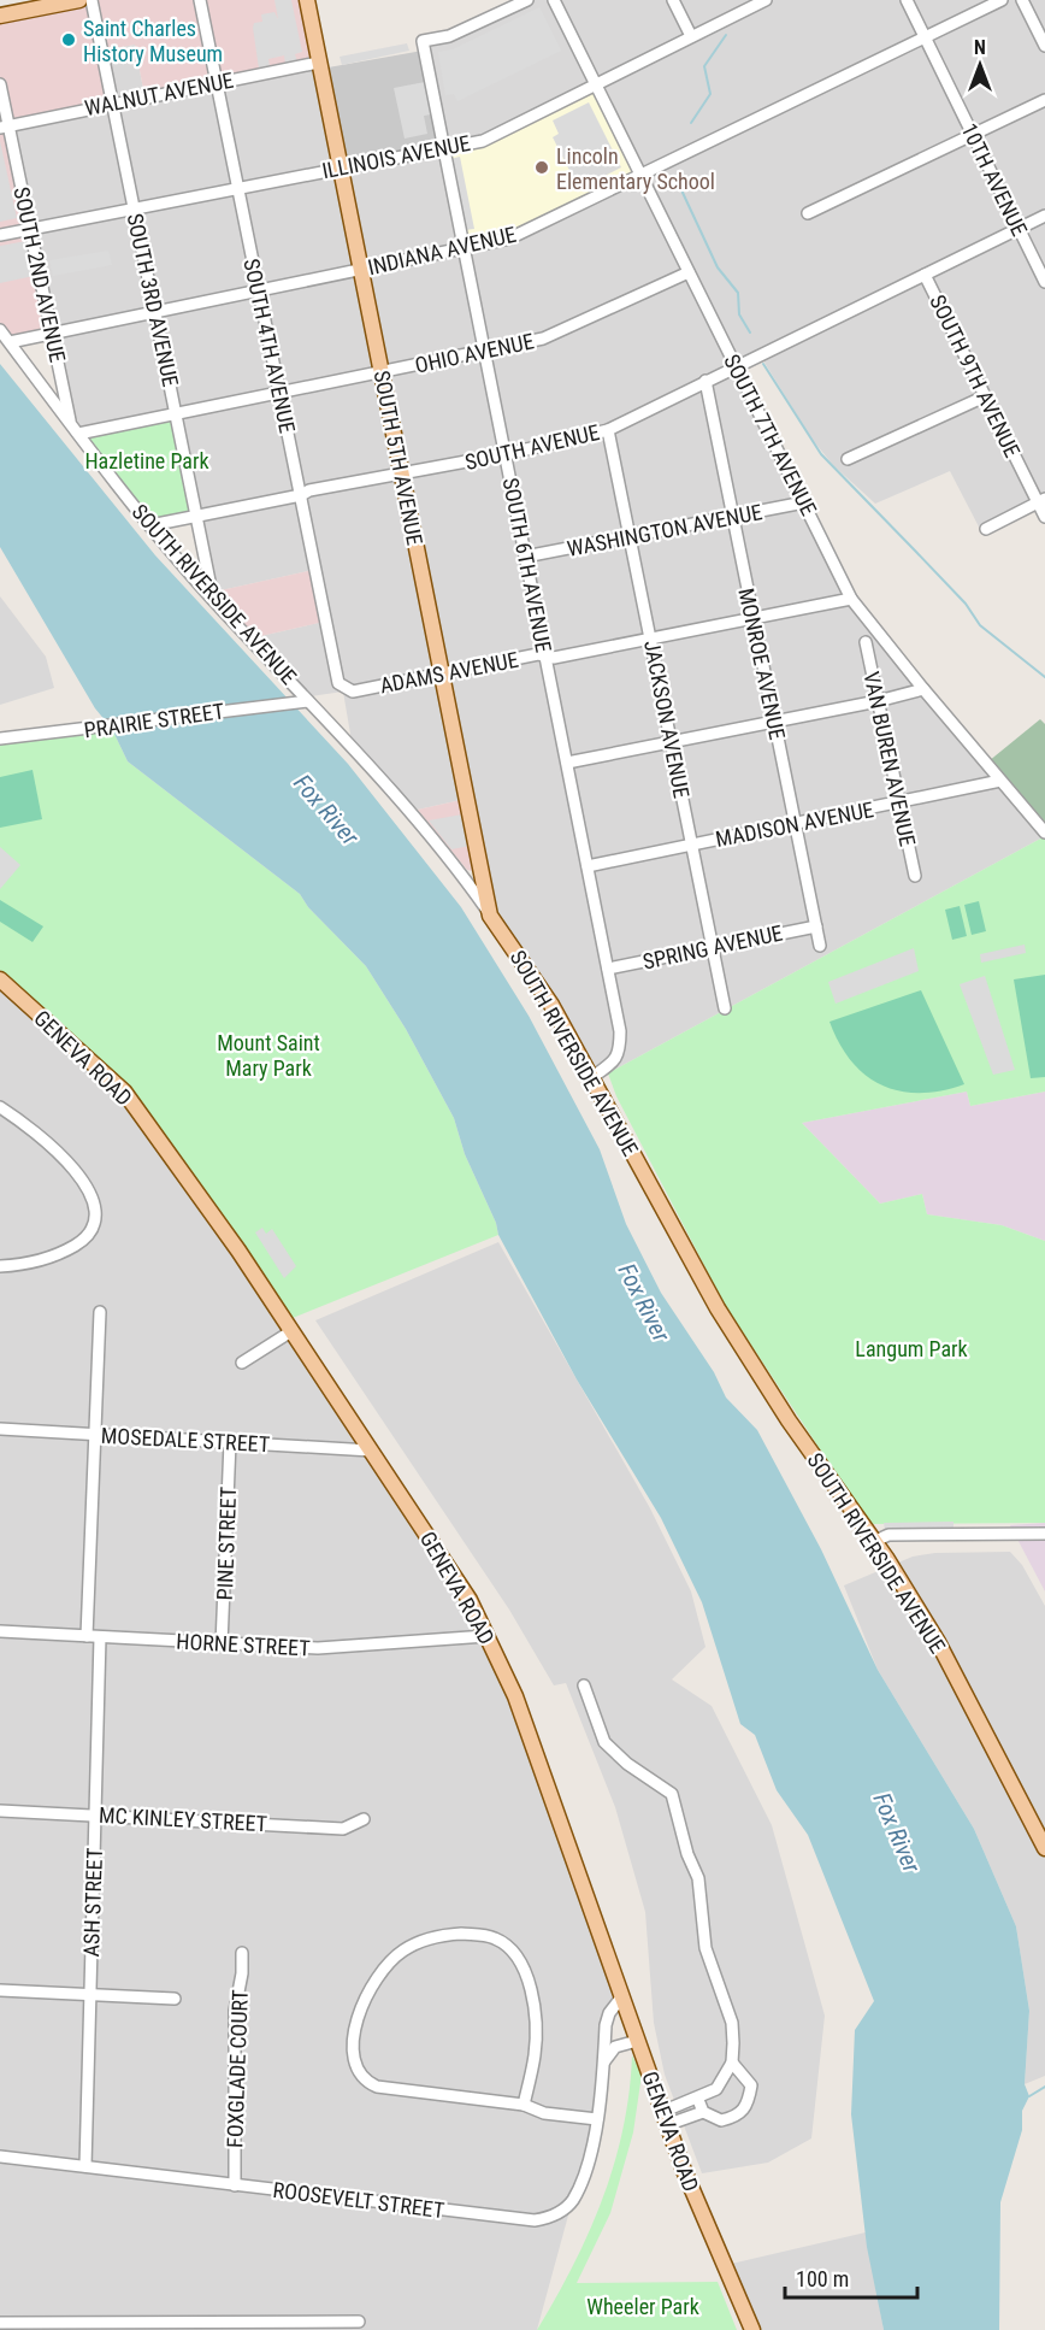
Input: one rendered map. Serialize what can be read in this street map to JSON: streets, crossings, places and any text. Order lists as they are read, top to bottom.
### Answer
{
  "streets": {
    "main road": ["SOUTH 5TH AVENUE", "SOUTH RIVERSIDE AVENUE", "GENEVA ROAD"],
    "street": [
      "WALNUT AVENUE",
      "ILLINOIS AVENUE",
      "10TH AVENUE",
      "INDIANA AVENUE",
      "SOUTH 2ND AVENUE",
      "SOUTH 3RD AVENUE",
      "SOUTH 4TH AVENUE",
      "OHIO AVENUE",
      "SOUTH 9TH AVENUE",
      "SOUTH 7TH AVENUE",
      "SOUTH AVENUE",
      "WASHINGTON AVENUE",
      "SOUTH 6TH AVENUE",
      "MONROE AVENUE",
      "ADAMS AVENUE",
      "JACKSON AVENUE",
      "PRAIRIE STREET",
      "VAN BUREN AVENUE",
      "MADISON AVENUE",
      "SPRING AVENUE",
      "MOSEDALE STREET",
      "PINE STREET",
      "HORNE STREET",
      "MC KINLEY STREET",
      "ASH STREET",
      "FOXGLADE COURT",
      "ROOSEVELT STREET"
    ]
  },
  "crossings": [
    ["WALNUT AVENUE", "SOUTH 2ND AVENUE"],
    ["WALNUT AVENUE", "SOUTH 3RD AVENUE"],
    ["WALNUT AVENUE", "SOUTH 4TH AVENUE"],
    ["WALNUT AVENUE", "SOUTH 5TH AVENUE"],
    ["ILLINOIS AVENUE", "SOUTH 2ND AVENUE"],
    ["ILLINOIS AVENUE", "SOUTH 3RD AVENUE"],
    ["ILLINOIS AVENUE", "SOUTH 4TH AVENUE"],
    ["ILLINOIS AVENUE", "SOUTH 7TH AVENUE"],
    ["ILLINOIS AVENUE", "SOUTH 5TH AVENUE"],
    ["ILLINOIS AVENUE", "SOUTH 6TH AVENUE"],
    ["10TH AVENUE", "INDIANA AVENUE"],
    ["10TH AVENUE", "SOUTH AVENUE"],
    ["INDIANA AVENUE", "SOUTH 2ND AVENUE"],
    ["INDIANA AVENUE", "SOUTH 3RD AVENUE"],
    ["INDIANA AVENUE", "SOUTH 4TH AVENUE"],
    ["INDIANA AVENUE", "SOUTH 7TH AVENUE"],
    ["INDIANA AVENUE", "SOUTH 5TH AVENUE"],
    ["INDIANA AVENUE", "SOUTH 6TH AVENUE"],
    ["INDIANA AVENUE", "SOUTH RIVERSIDE AVENUE"],
    ["SOUTH 2ND AVENUE", "SOUTH RIVERSIDE AVENUE"],
    ["SOUTH 3RD AVENUE", "OHIO AVENUE"],
    ["SOUTH 3RD AVENUE", "SOUTH AVENUE"],
    ["SOUTH 3RD AVENUE", "SOUTH RIVERSIDE AVENUE"],
    ["SOUTH 4TH AVENUE", "OHIO AVENUE"],
    ["SOUTH 4TH AVENUE", "SOUTH AVENUE"],
    ["SOUTH 4TH AVENUE", "ADAMS AVENUE"],
    ["OHIO AVENUE", "SOUTH 7TH AVENUE"],
    ["OHIO AVENUE", "SOUTH 5TH AVENUE"],
    ["OHIO AVENUE", "SOUTH 6TH AVENUE"],
    ["OHIO AVENUE", "SOUTH RIVERSIDE AVENUE"],
    ["SOUTH 9TH AVENUE", "SOUTH AVENUE"],
    ["SOUTH 7TH AVENUE", "SOUTH AVENUE"],
    ["SOUTH 7TH AVENUE", "WASHINGTON AVENUE"],
    ["SOUTH 7TH AVENUE", "ADAMS AVENUE"],
    ["SOUTH 7TH AVENUE", "MADISON AVENUE"],
    ["SOUTH AVENUE", "SOUTH 5TH AVENUE"],
    ["SOUTH AVENUE", "SOUTH 6TH AVENUE"],
    ["SOUTH AVENUE", "SOUTH RIVERSIDE AVENUE"],
    ["SOUTH AVENUE", "MONROE AVENUE"],
    ["SOUTH AVENUE", "JACKSON AVENUE"],
    ["SOUTH 5TH AVENUE", "SOUTH RIVERSIDE AVENUE"],
    ["SOUTH 5TH AVENUE", "ADAMS AVENUE"],
    ["WASHINGTON AVENUE", "SOUTH 6TH AVENUE"],
    ["WASHINGTON AVENUE", "MONROE AVENUE"],
    ["WASHINGTON AVENUE", "JACKSON AVENUE"],
    ["SOUTH 6TH AVENUE", "SOUTH RIVERSIDE AVENUE"],
    ["SOUTH 6TH AVENUE", "ADAMS AVENUE"],
    ["SOUTH 6TH AVENUE", "MADISON AVENUE"],
    ["SOUTH 6TH AVENUE", "SPRING AVENUE"],
    ["SOUTH RIVERSIDE AVENUE", "PRAIRIE STREET"],
    ["MONROE AVENUE", "ADAMS AVENUE"],
    ["MONROE AVENUE", "MADISON AVENUE"],
    ["MONROE AVENUE", "SPRING AVENUE"],
    ["ADAMS AVENUE", "JACKSON AVENUE"],
    ["JACKSON AVENUE", "MADISON AVENUE"],
    ["JACKSON AVENUE", "SPRING AVENUE"],
    ["VAN BUREN AVENUE", "MADISON AVENUE"],
    ["GENEVA ROAD", "MOSEDALE STREET"],
    ["GENEVA ROAD", "HORNE STREET"],
    ["GENEVA ROAD", "ROOSEVELT STREET"],
    ["MOSEDALE STREET", "PINE STREET"],
    ["PINE STREET", "HORNE STREET"],
    ["HORNE STREET", "ASH STREET"],
    ["MC KINLEY STREET", "ASH STREET"],
    ["ASH STREET", "ROOSEVELT STREET"],
    ["FOXGLADE COURT", "ROOSEVELT STREET"]
  ],
  "water": ["Fox River"],
  "parks": [
    "Hazletine Park",
    "Mount Saint Mary Park",
    "Langum Park",
    "Wheeler Park"
  ],
  "places": ["Saint Charles History Museum", "Lincoln Elementary School"],
  "scale_bar": "100 m",
  "north": "top"
}
